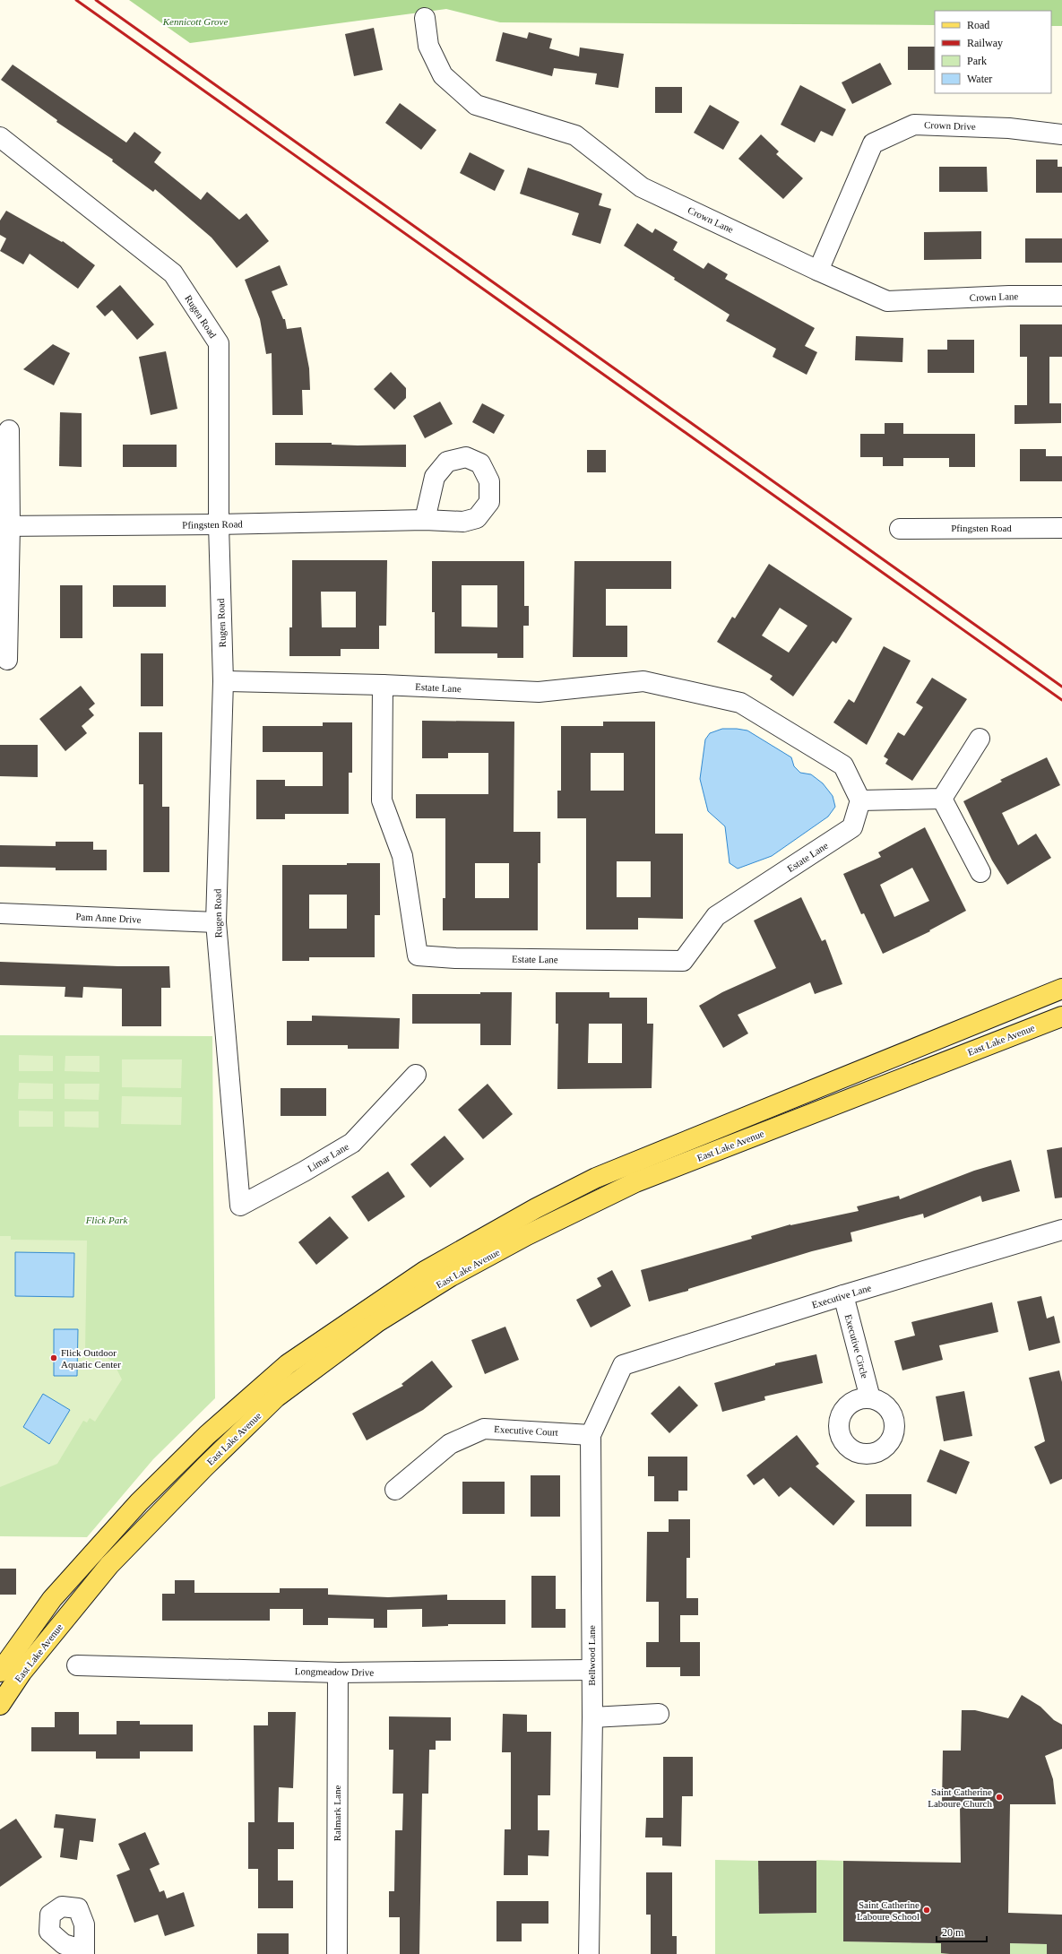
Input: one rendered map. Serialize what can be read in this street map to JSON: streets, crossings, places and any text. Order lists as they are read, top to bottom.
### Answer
{
  "streets": {
    "main road": ["East Lake Avenue"],
    "street": [
      "Crown Drive",
      "Crown Lane",
      "Rugen Road",
      "Pfingsten Road",
      "Estate Lane",
      "Pam Anne Drive",
      "Limar Lane",
      "Executive Lane",
      "Executive Circle",
      "Executive Court",
      "Bellwood Lane",
      "Longmeadow Drive",
      "Ralmark Lane"
    ]
  },
  "crossings": [
    ["Crown Drive", "Crown Lane"],
    ["Rugen Road", "Pfingsten Road"],
    ["Rugen Road", "Estate Lane"],
    ["Rugen Road", "Pam Anne Drive"],
    ["Rugen Road", "Limar Lane"],
    ["Executive Lane", "Executive Circle"],
    ["Executive Lane", "Bellwood Lane"],
    ["Executive Court", "Bellwood Lane"],
    ["Bellwood Lane", "Longmeadow Drive"],
    ["Longmeadow Drive", "Ralmark Lane"]
  ],
  "parks": ["Kennicott Grove", "Flick Park"],
  "places": ["Flick Outdoor Aquatic Center", "Saint Catherine Laboure Church", "Saint Catherine Laboure School"],
  "legend": [
    "Road",
    "Railway",
    "Park",
    "Water"
  ],
  "scale_bar": "20 m"
}
